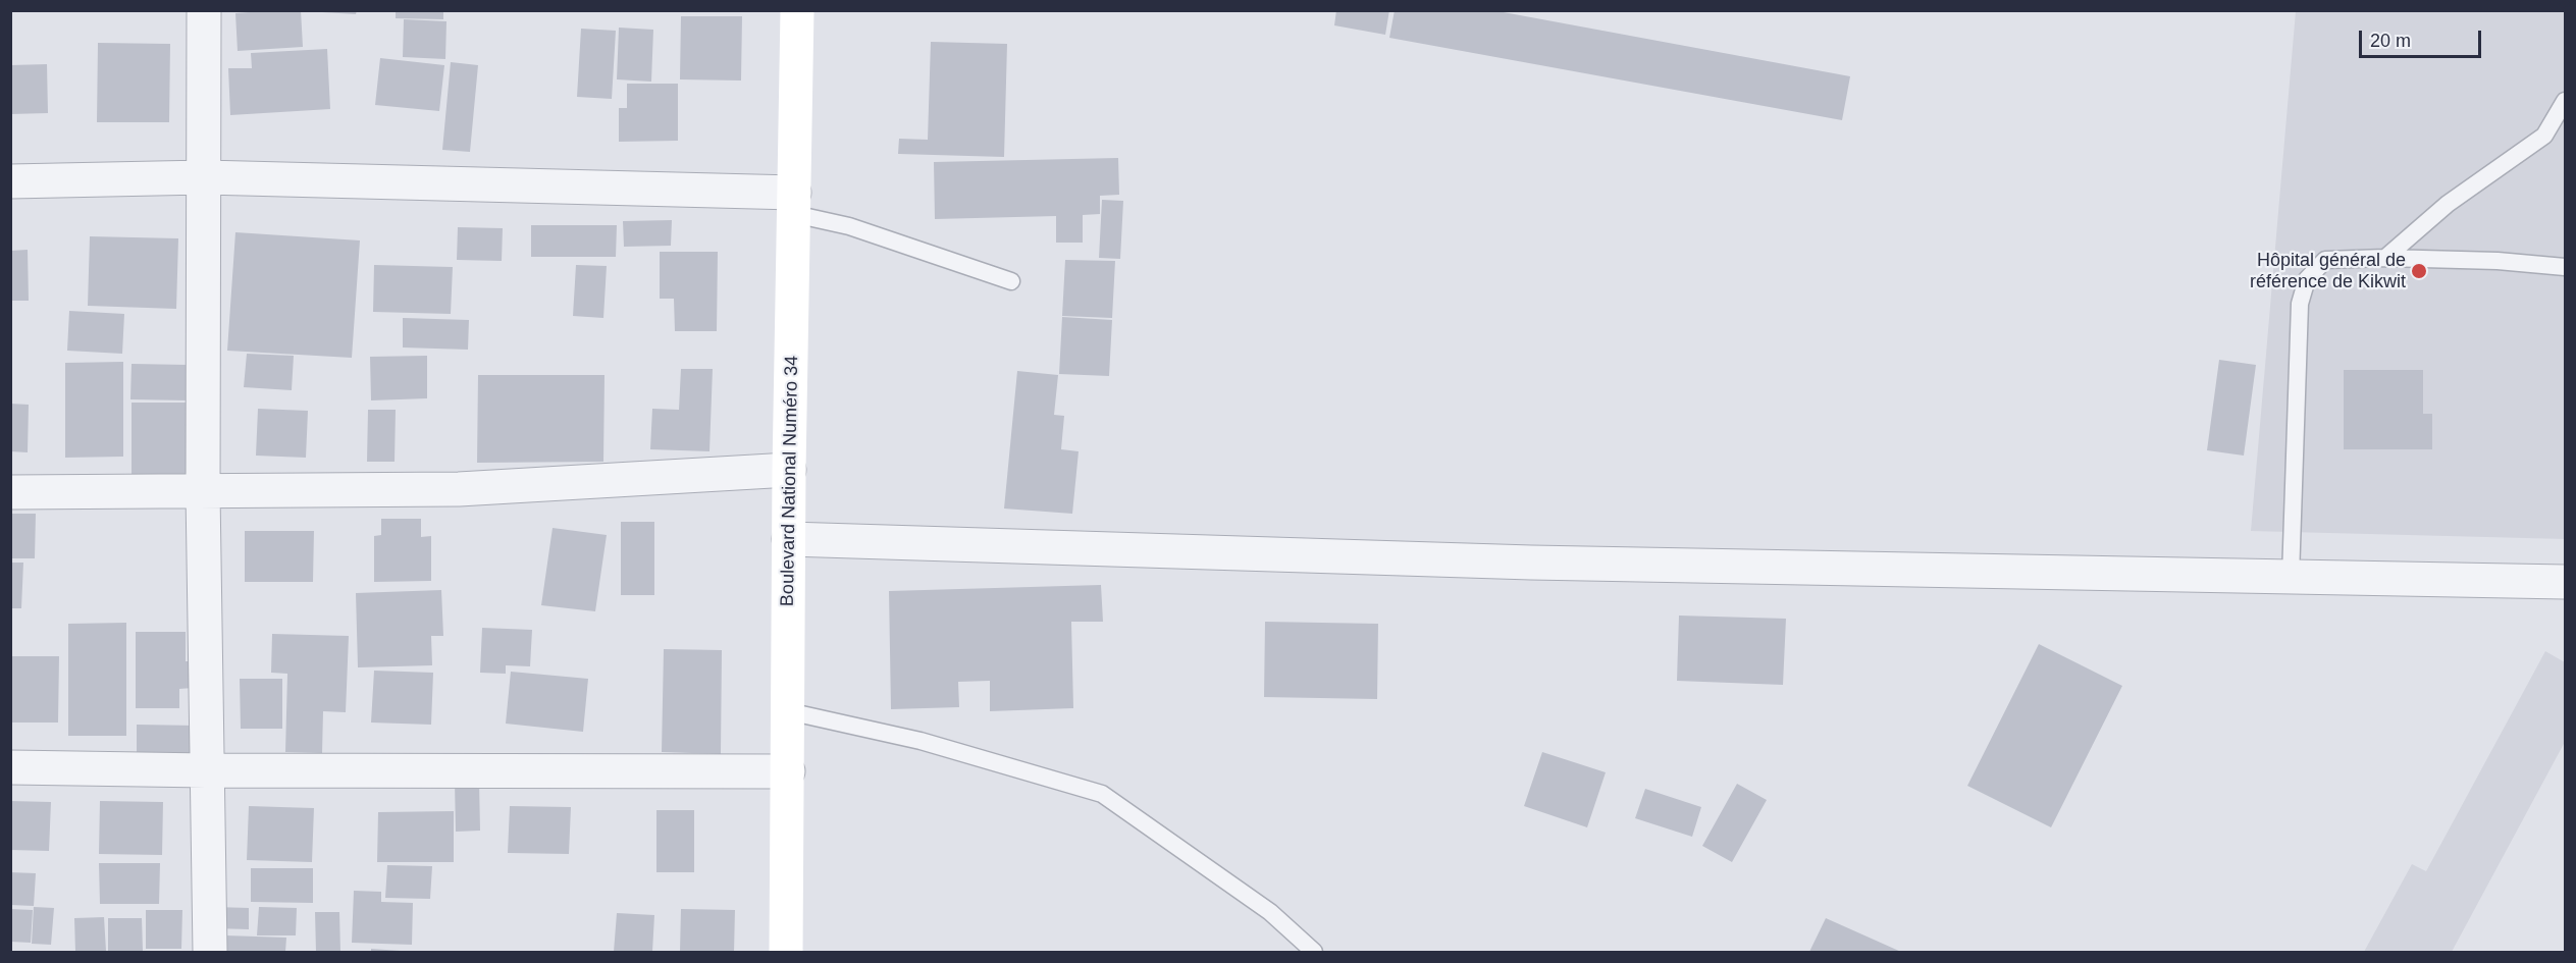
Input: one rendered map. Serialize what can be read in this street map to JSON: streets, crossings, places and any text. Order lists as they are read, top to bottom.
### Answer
{
  "streets": {
    "main road": ["Boulevard National Numéro 34"]
  },
  "places": ["Hôpital général de référence de Kikwit"],
  "scale_bar": "20 m"
}
